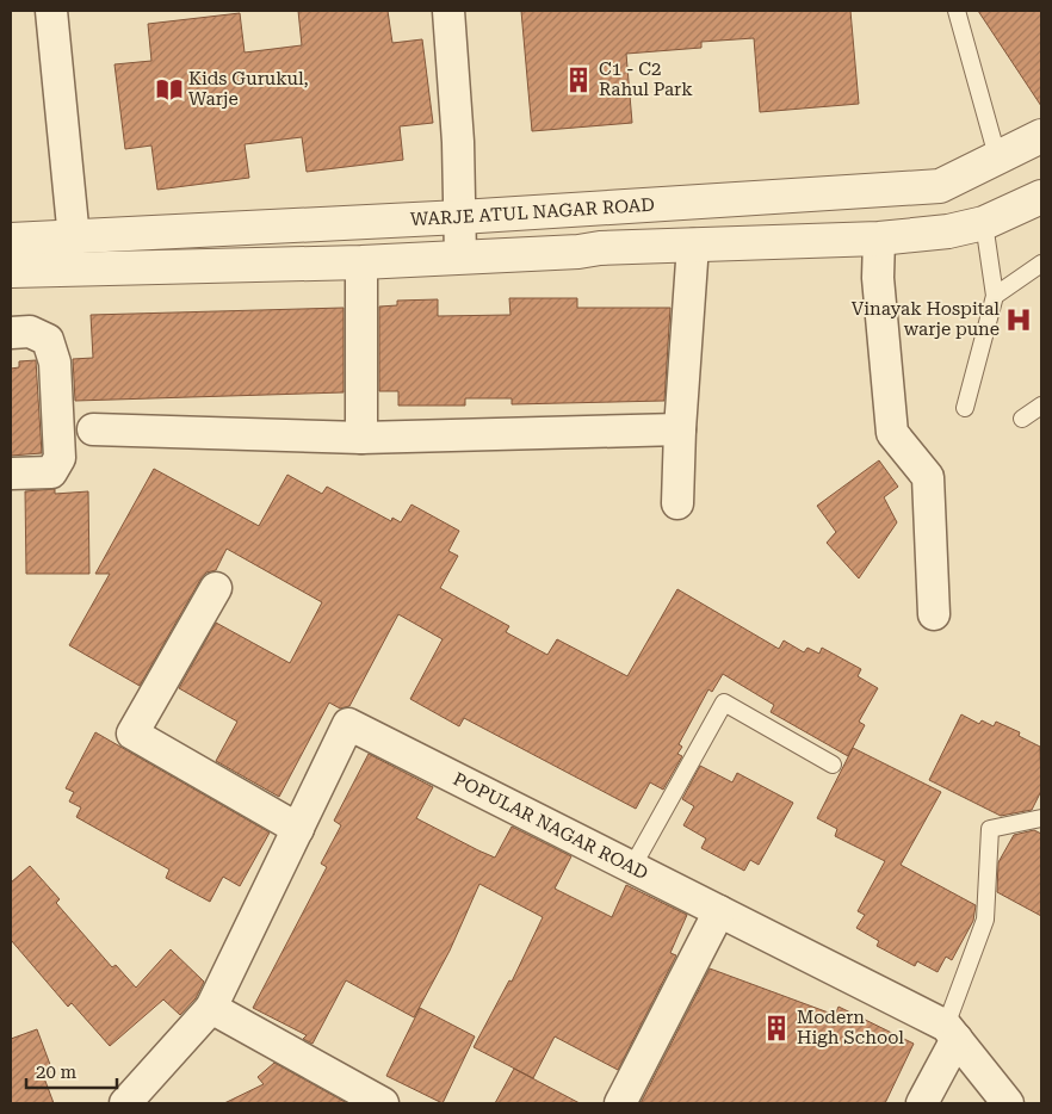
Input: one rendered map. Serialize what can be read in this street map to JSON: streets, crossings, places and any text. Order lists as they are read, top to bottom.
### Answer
{
  "streets": {
    "street": ["WARJE ATUL NAGAR ROAD", "POPULAR NAGAR ROAD"]
  },
  "places": {
    "building": ["C1 - C2 Rahul Park", "Modern High School"],
    "library": ["Kids Gurukul, Warje"],
    "hospital": ["Vinayak Hospital warje pune"]
  },
  "scale_bar": "20 m"
}
